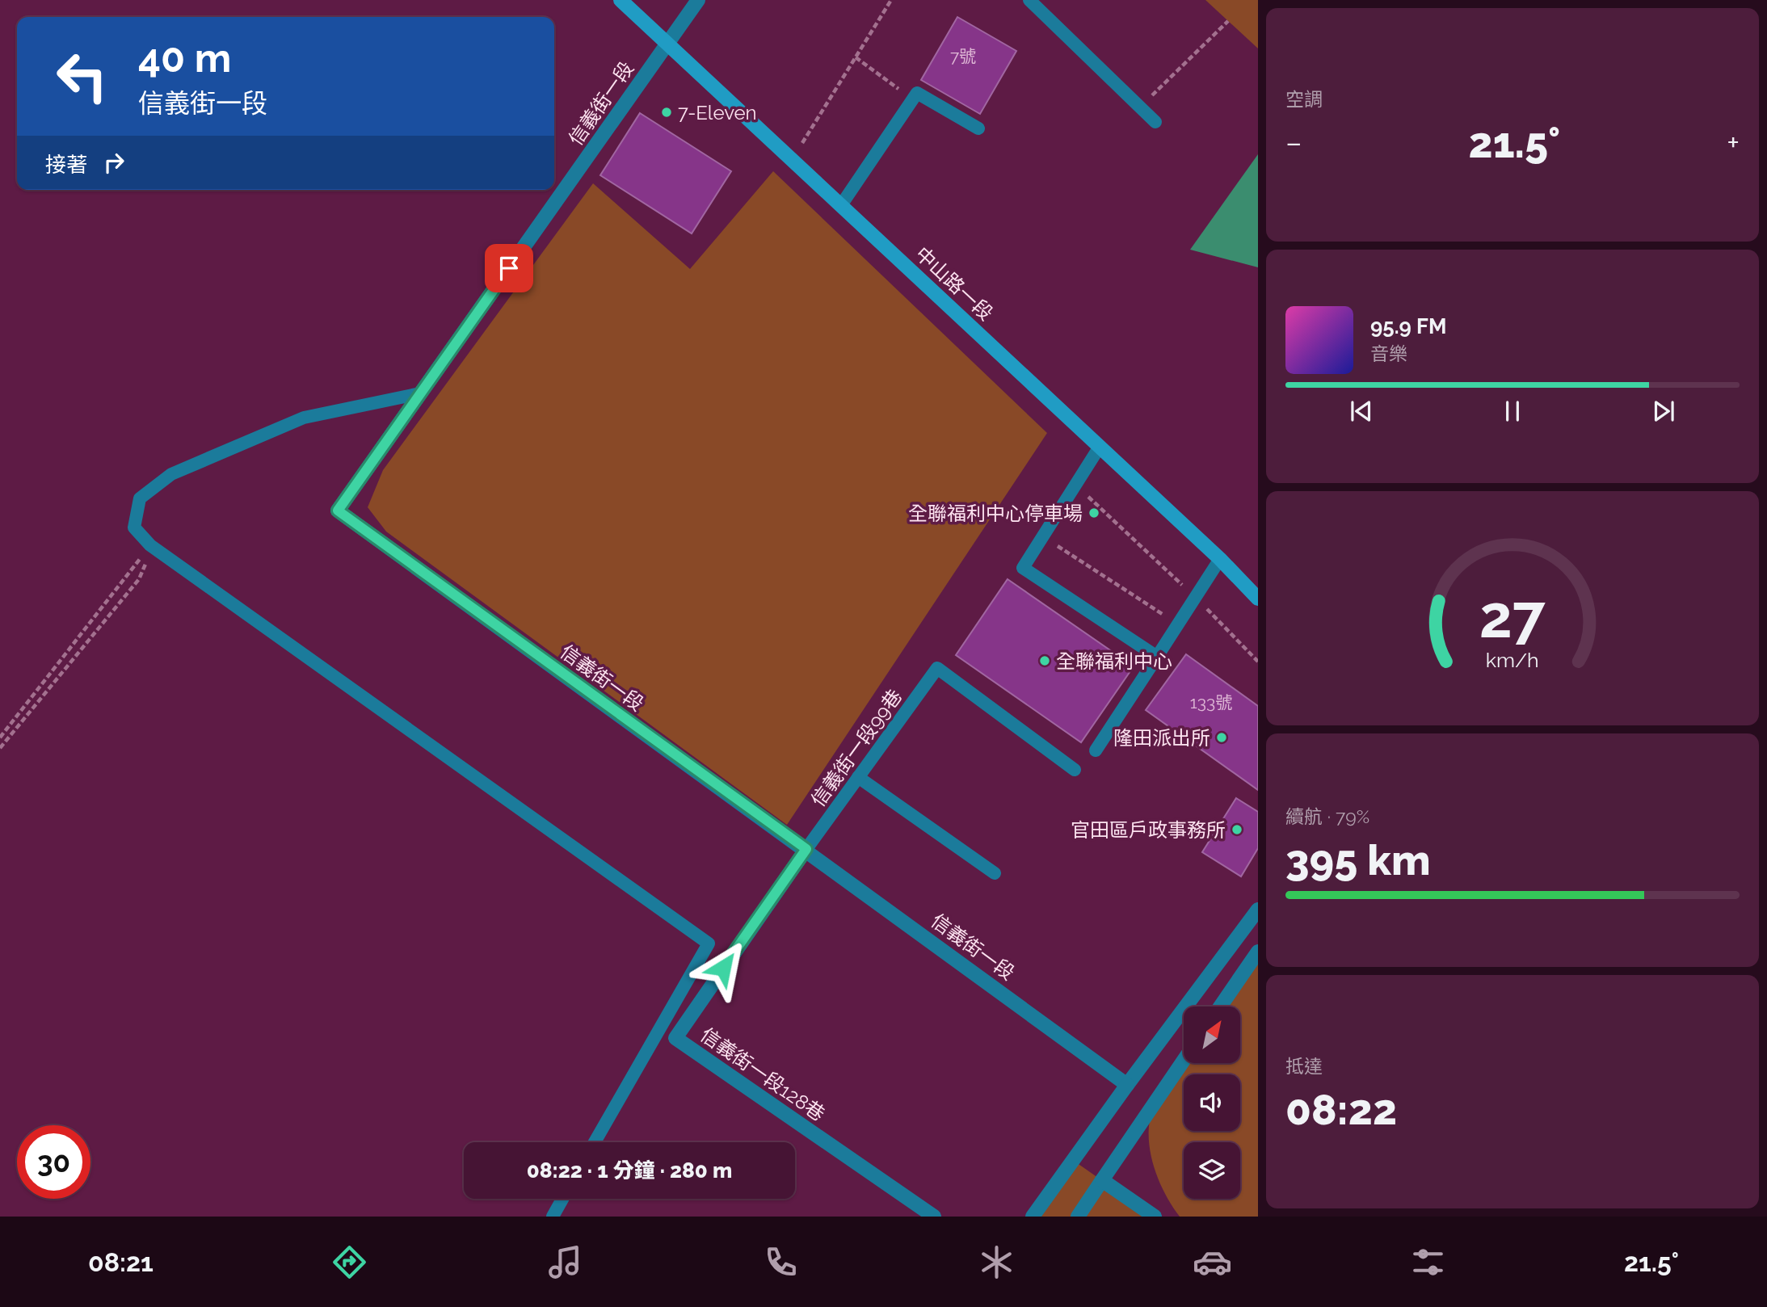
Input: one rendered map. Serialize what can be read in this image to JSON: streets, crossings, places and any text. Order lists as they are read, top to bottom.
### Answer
{
  "streets": {
    "main road": ["中山路一段"],
    "street": ["信義街一段", "信義街一段128巷"],
    "lane": ["信義街一段99巷"]
  },
  "crossings": [
    ["信義街一段", "中山路一段"],
    ["信義街一段", "信義街一段99巷"],
    ["信義街一段", "信義街一段128巷"],
    ["信義街一段99巷", "信義街一段128巷"]
  ],
  "places": [
    "7-Eleven",
    "全聯福利中心停車場",
    "全聯福利中心",
    "隆田派出所",
    "官田區戶政事務所"
  ],
  "house_numbers": ["7號", "133號"],
  "north": "top right",
  "page": {
    "tile": [
      "空調",
      ["續航 · 79%", "395 km"],
      ["抵達", "08:22"]
    ],
    "turn": ["40 m", "信義街一段"],
    "heat": ["−", "21.5°", "+"],
    "then": "接著",
    "song": ["95.9 FM", "音樂"],
    "limit": "30",
    "trip": "08:22 · 1 分鐘 · 280 m",
    "tabs": ["08:21", "21.5°"],
    "gauge": ["27", "km/h"]
  }
}
